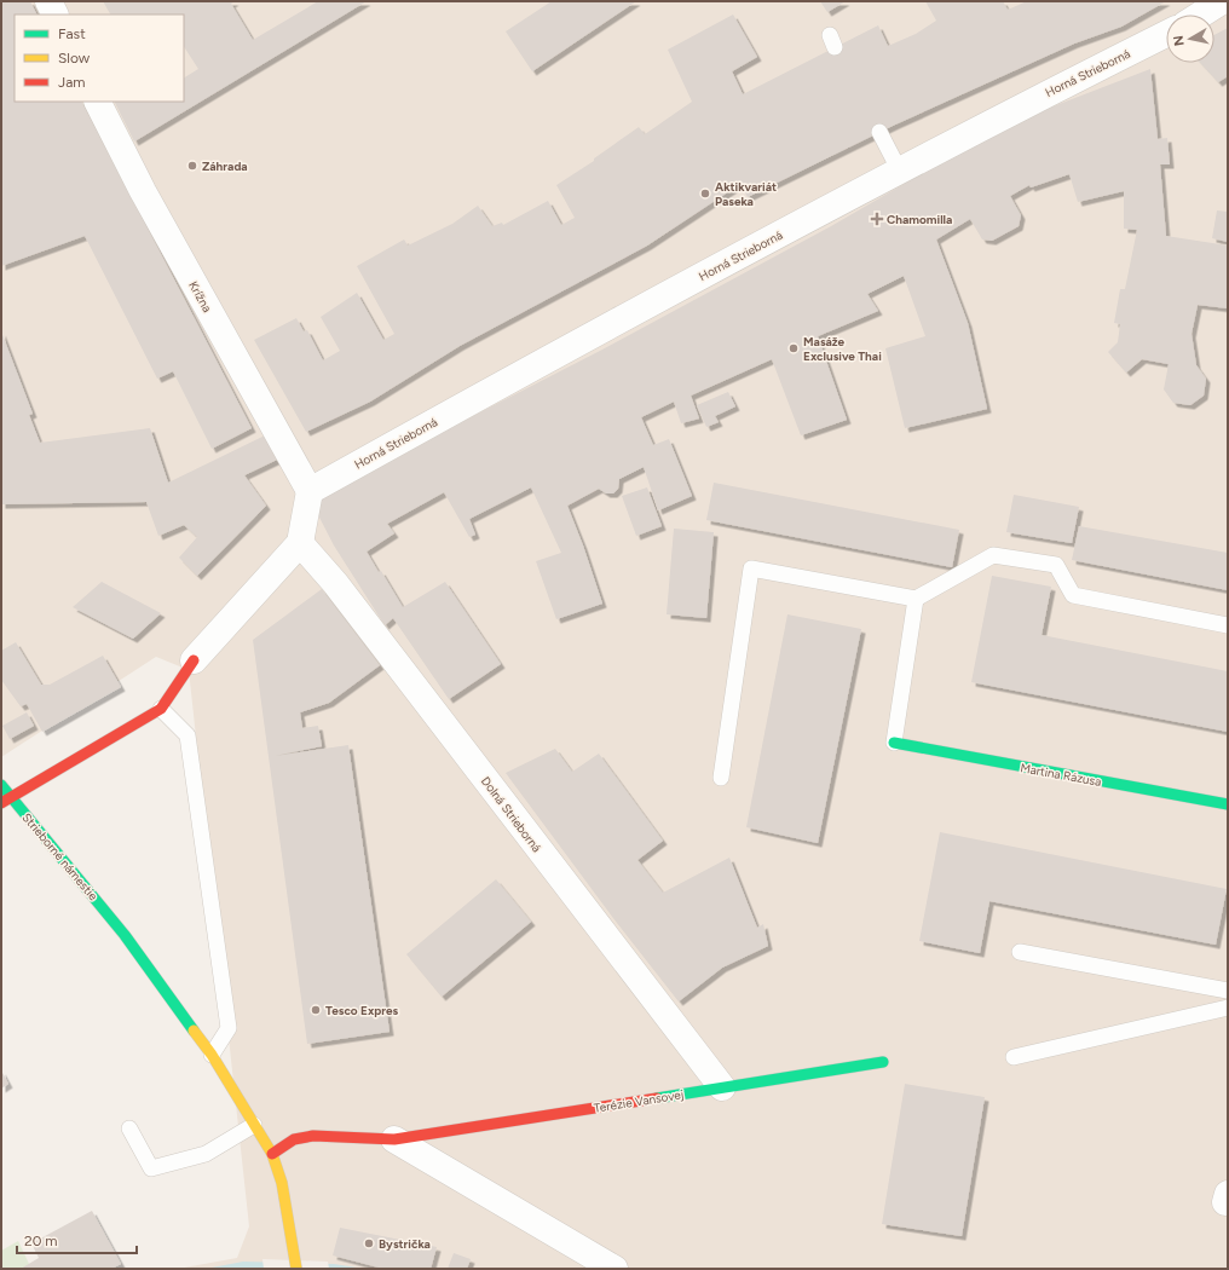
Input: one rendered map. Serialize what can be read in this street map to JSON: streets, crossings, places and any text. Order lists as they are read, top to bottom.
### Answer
{
  "streets": {
    "street": [
      "Horná Strieborná",
      "Krížna",
      "Martina Rázusa",
      "Dolná Strieborná",
      "Strieborné námestie",
      "Terézie Vansovej"
    ]
  },
  "crossings": [
    ["Horná Strieborná", "Krížna"],
    ["Dolná Strieborná", "Terézie Vansovej"],
    ["Strieborné námestie", "Terézie Vansovej"]
  ],
  "places": {
    "other": [
      "Záhrada",
      "Aktikvariát Paseka",
      "Masáže Exclusive Thai",
      "Tesco Expres",
      "Bystrička"
    ],
    "health": ["Chamomilla"]
  },
  "legend": ["Fast", "Slow", "Jam"],
  "scale_bar": "20 m",
  "north": "left"
}
